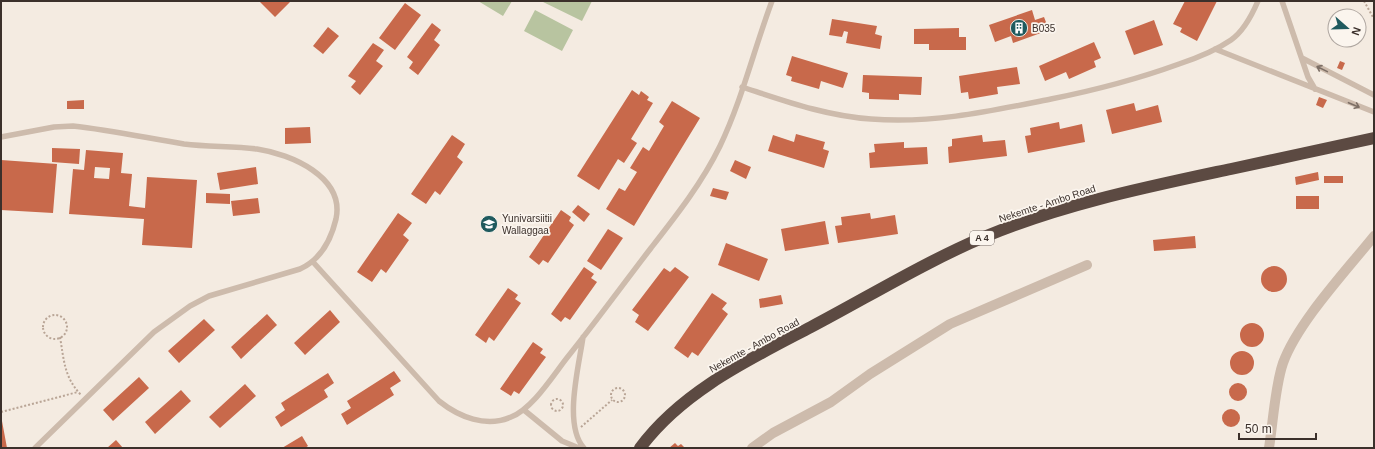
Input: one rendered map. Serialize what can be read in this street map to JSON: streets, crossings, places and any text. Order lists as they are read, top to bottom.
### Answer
{
  "streets": {
    "highway": ["Nekemte - Ambo Road", "A 4"]
  },
  "places": {
    "building": ["B035"],
    "school or university": ["Yunivarsiitii Wallaggaa"]
  },
  "scale_bar": "50 m",
  "north": "right"
}
